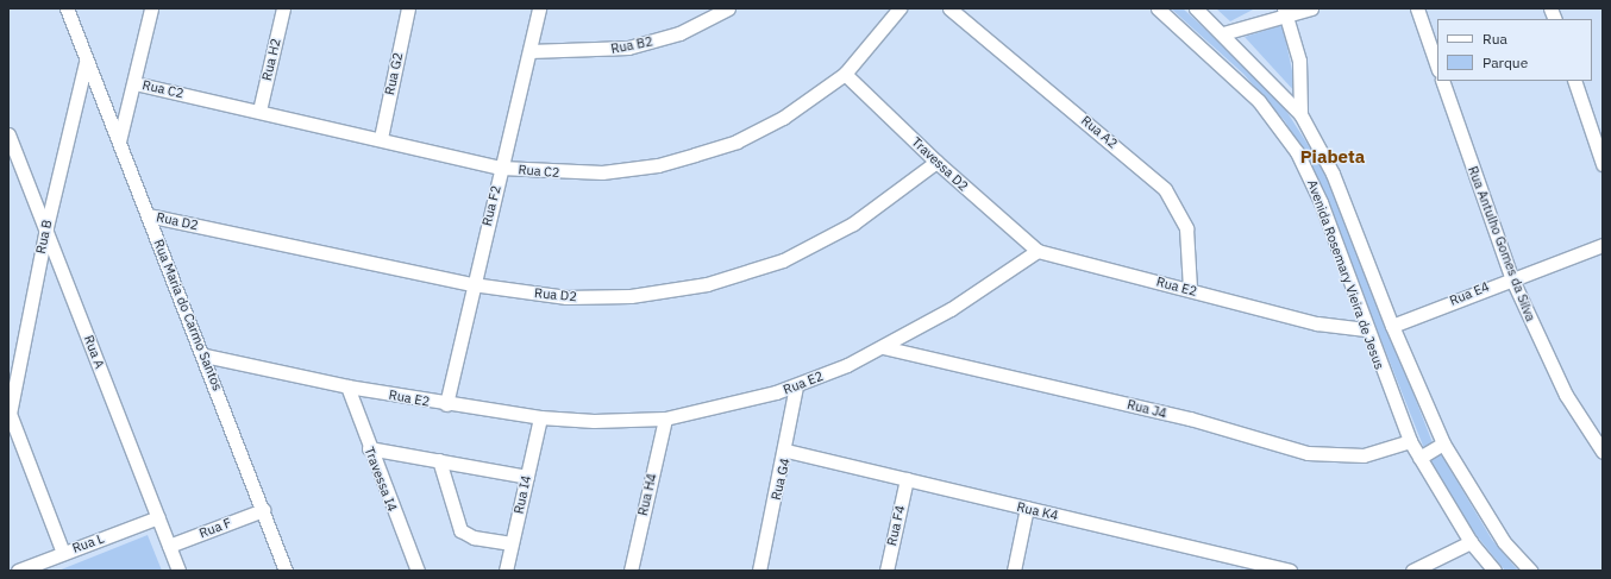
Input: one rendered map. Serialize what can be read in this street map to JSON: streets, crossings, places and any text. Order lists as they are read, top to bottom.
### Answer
{
  "streets": {
    "street": [
      "Rua B2",
      "Rua H2",
      "Rua G2",
      "Rua C2",
      "Rua A2",
      "Travessa D2",
      "Rua F2",
      "Rua D2",
      "Rua B",
      "Rua Antulho Gomes da Silva",
      "Avenida Rosemary Vieira de Jesus",
      "Rua E2",
      "Rua E4",
      "Rua Maria do Carmo Santos",
      "Rua A",
      "Rua J4",
      "Travessa I4",
      "Rua G4",
      "Rua I4",
      "Rua H4",
      "Rua K4",
      "Rua F4",
      "Rua F",
      "Rua L"
    ]
  },
  "crossings": [
    ["Rua B2", "Rua F2"],
    ["Rua H2", "Rua C2"],
    ["Rua G2", "Rua C2"],
    ["Rua C2", "Travessa D2"],
    ["Rua C2", "Rua F2"],
    ["Rua A2", "Rua E2"],
    ["Travessa D2", "Rua D2"],
    ["Travessa D2", "Rua E2"],
    ["Rua F2", "Rua D2"],
    ["Rua F2", "Rua E2"],
    ["Rua D2", "Rua Maria do Carmo Santos"],
    ["Rua B", "Rua Maria do Carmo Santos"],
    ["Rua B", "Rua A"],
    ["Rua B", "Rua L"],
    ["Rua Antulho Gomes da Silva", "Rua E4"],
    ["Avenida Rosemary Vieira de Jesus", "Rua E2"],
    ["Avenida Rosemary Vieira de Jesus", "Rua E4"],
    ["Avenida Rosemary Vieira de Jesus", "Rua J4"],
    ["Rua E2", "Rua Maria do Carmo Santos"],
    ["Rua E2", "Rua J4"],
    ["Rua E2", "Travessa I4"],
    ["Rua E2", "Rua G4"],
    ["Rua E2", "Rua I4"],
    ["Rua E2", "Rua H4"],
    ["Rua Maria do Carmo Santos", "Rua F"],
    ["Rua A", "Rua F"],
    ["Rua A", "Rua L"],
    ["Rua G4", "Rua K4"],
    ["Rua K4", "Rua F4"]
  ],
  "districts": ["Piabeta"],
  "legend": ["Rua", "Parque"]
}
